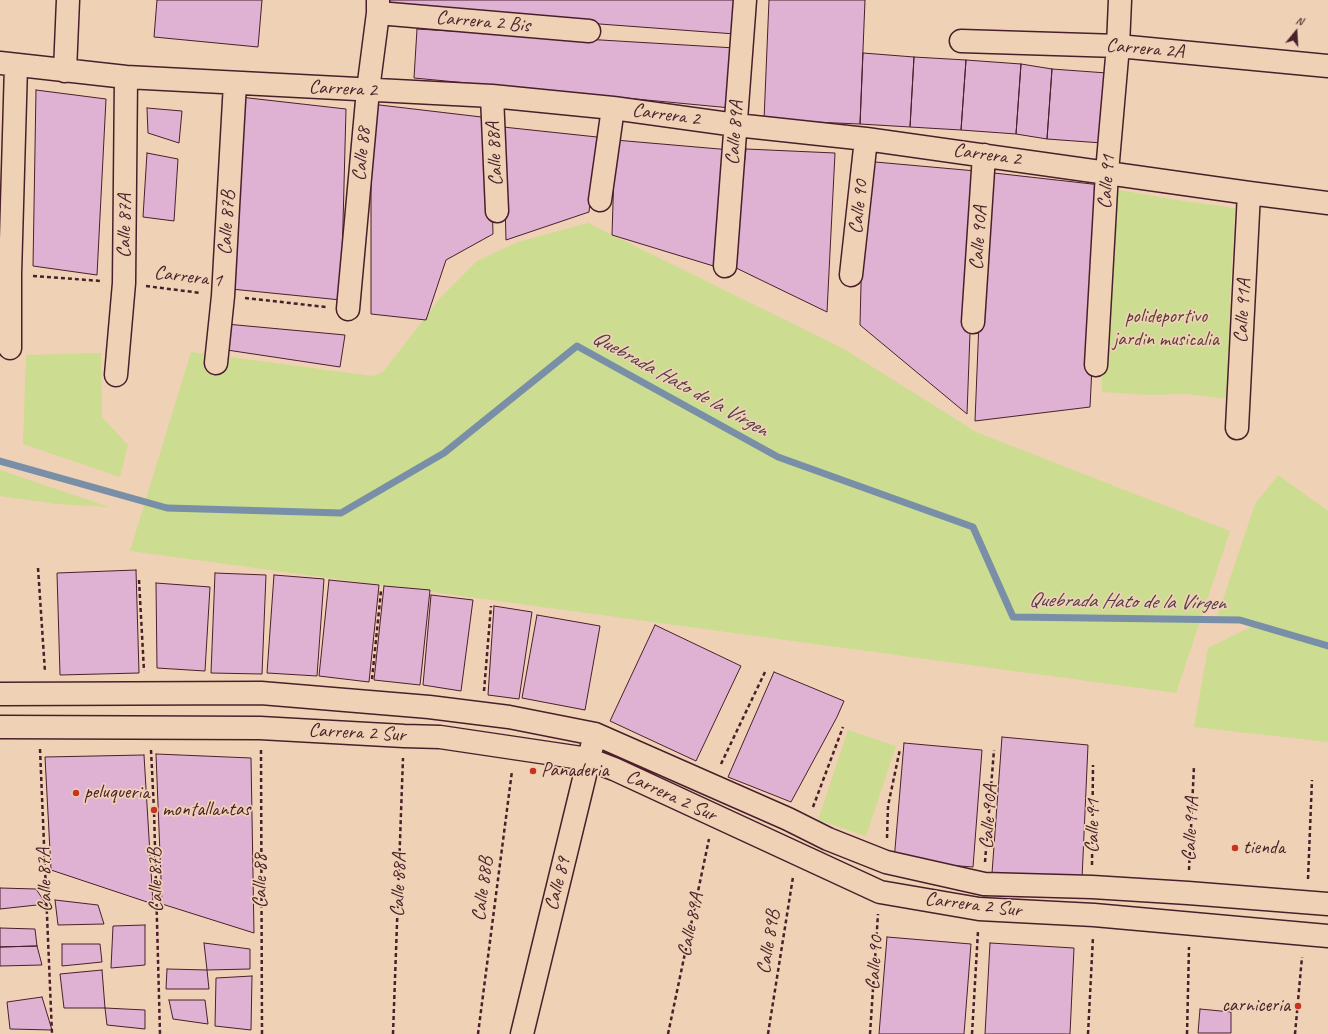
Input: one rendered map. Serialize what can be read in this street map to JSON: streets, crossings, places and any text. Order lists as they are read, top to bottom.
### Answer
{
  "streets": {
    "street": [
      "Carrera 2 Bis",
      "Carrera 2A",
      "Carrera 2",
      "Calle 89A",
      "Calle 88",
      "Calle 88A",
      "Calle 91",
      "Calle 90",
      "Calle 87B",
      "Calle 87A",
      "Calle 90A",
      "Calle 91A",
      "Carrera 2 Sur",
      "Calle 89"
    ],
    "path": ["Carrera 1", "Calle 88B", "Calle 89B"]
  },
  "crossings": [
    ["Carrera 2 Bis", "Calle 88"],
    ["Carrera 2A", "Calle 91"],
    ["Carrera 2", "Calle 89A"],
    ["Carrera 2", "Calle 88"],
    ["Carrera 2", "Calle 88A"],
    ["Carrera 2", "Calle 91"],
    ["Carrera 2", "Calle 90"],
    ["Carrera 2", "Calle 87B"],
    ["Carrera 2", "Calle 87A"],
    ["Carrera 2", "Calle 90A"],
    ["Carrera 2", "Calle 91A"],
    ["Calle 89A", "Carrera 2 Sur"],
    ["Calle 88", "Carrera 1"],
    ["Calle 88", "Carrera 2 Sur"],
    ["Calle 88A", "Carrera 2 Sur"],
    ["Calle 91", "Carrera 2 Sur"],
    ["Calle 90", "Carrera 2 Sur"],
    ["Calle 87B", "Carrera 1"],
    ["Calle 87B", "Carrera 2 Sur"],
    ["Calle 87A", "Carrera 1"],
    ["Calle 87A", "Carrera 2 Sur"],
    ["Calle 90A", "Carrera 2 Sur"],
    ["Calle 91A", "Carrera 2 Sur"],
    ["Carrera 2 Sur", "Calle 89"],
    ["Carrera 2 Sur", "Calle 88B"],
    ["Carrera 2 Sur", "Calle 89B"]
  ],
  "water": ["Quebrada Hato de la Virgen"],
  "parks": ["polideportivo jardin musicalia"],
  "places": [
    "Panaderia",
    "peluqueria",
    "montallantas",
    "tienda",
    "carniceria"
  ],
  "north": "top"
}
